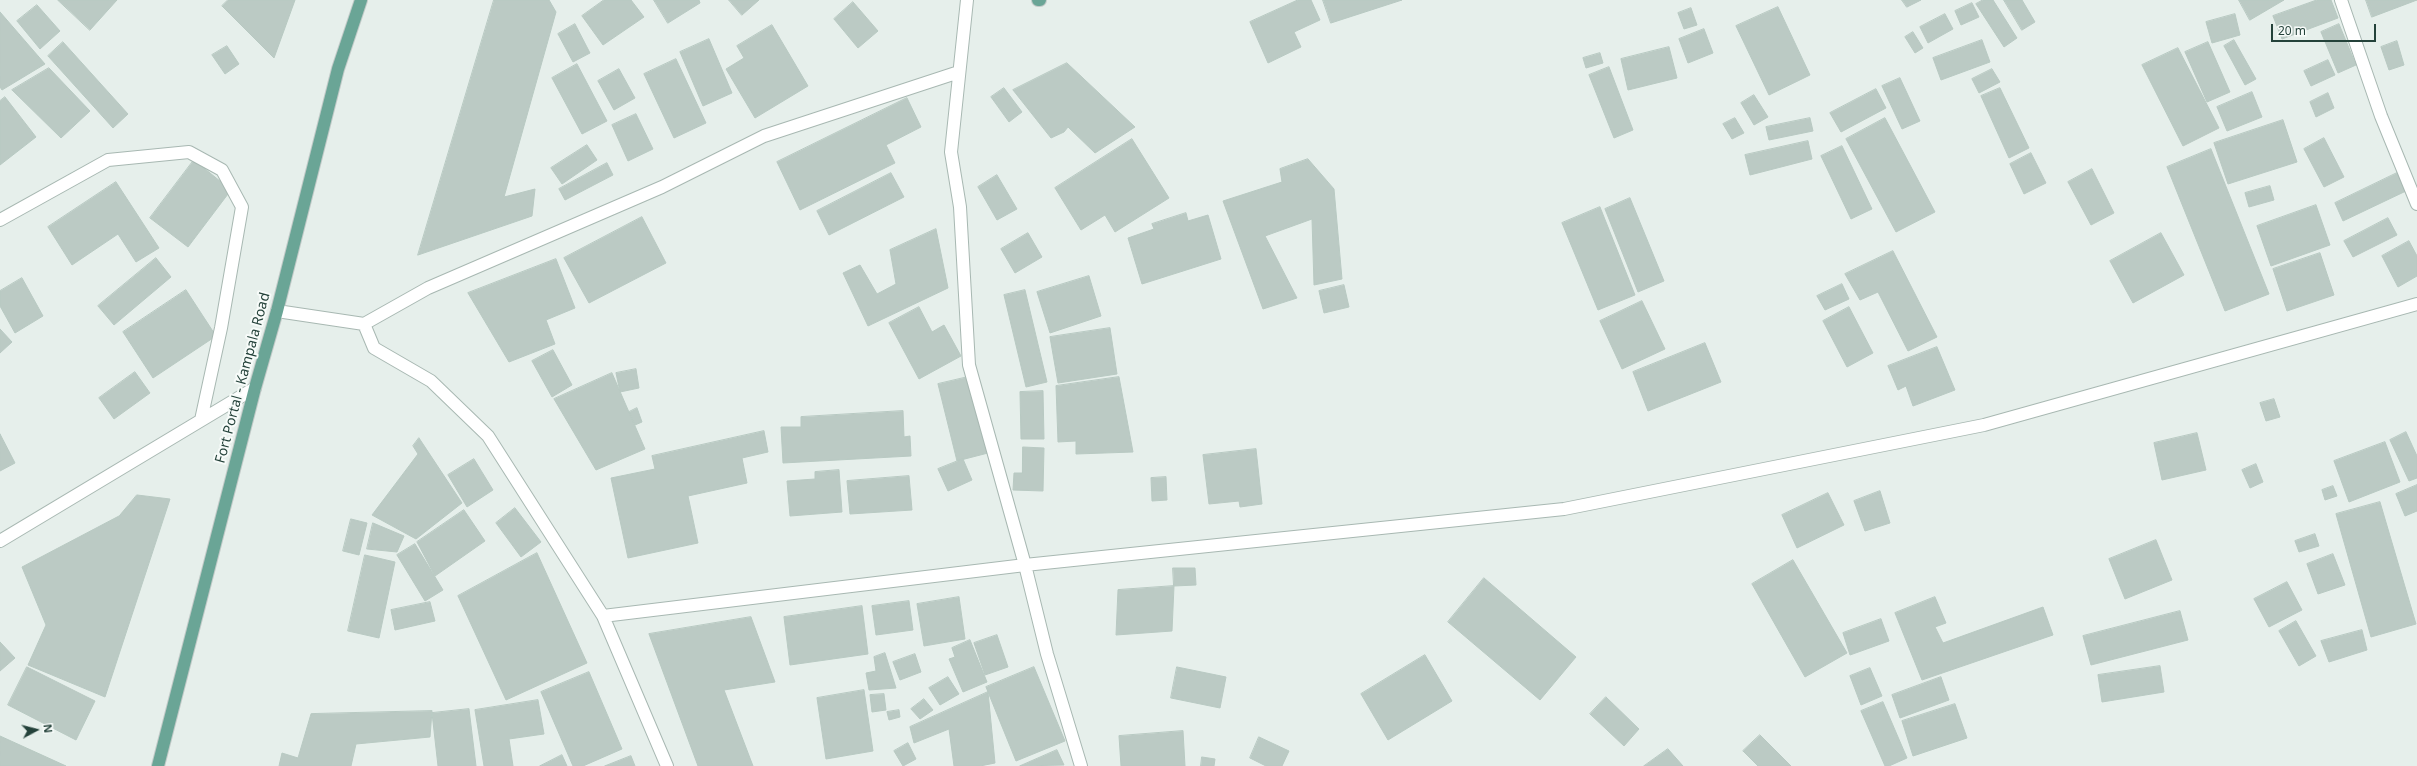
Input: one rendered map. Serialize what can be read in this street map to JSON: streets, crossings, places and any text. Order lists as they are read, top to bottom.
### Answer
{
  "streets": {
    "main road": ["Fort Portal - Kampala Road"]
  },
  "scale_bar": "20 m",
  "north": "right"
}
